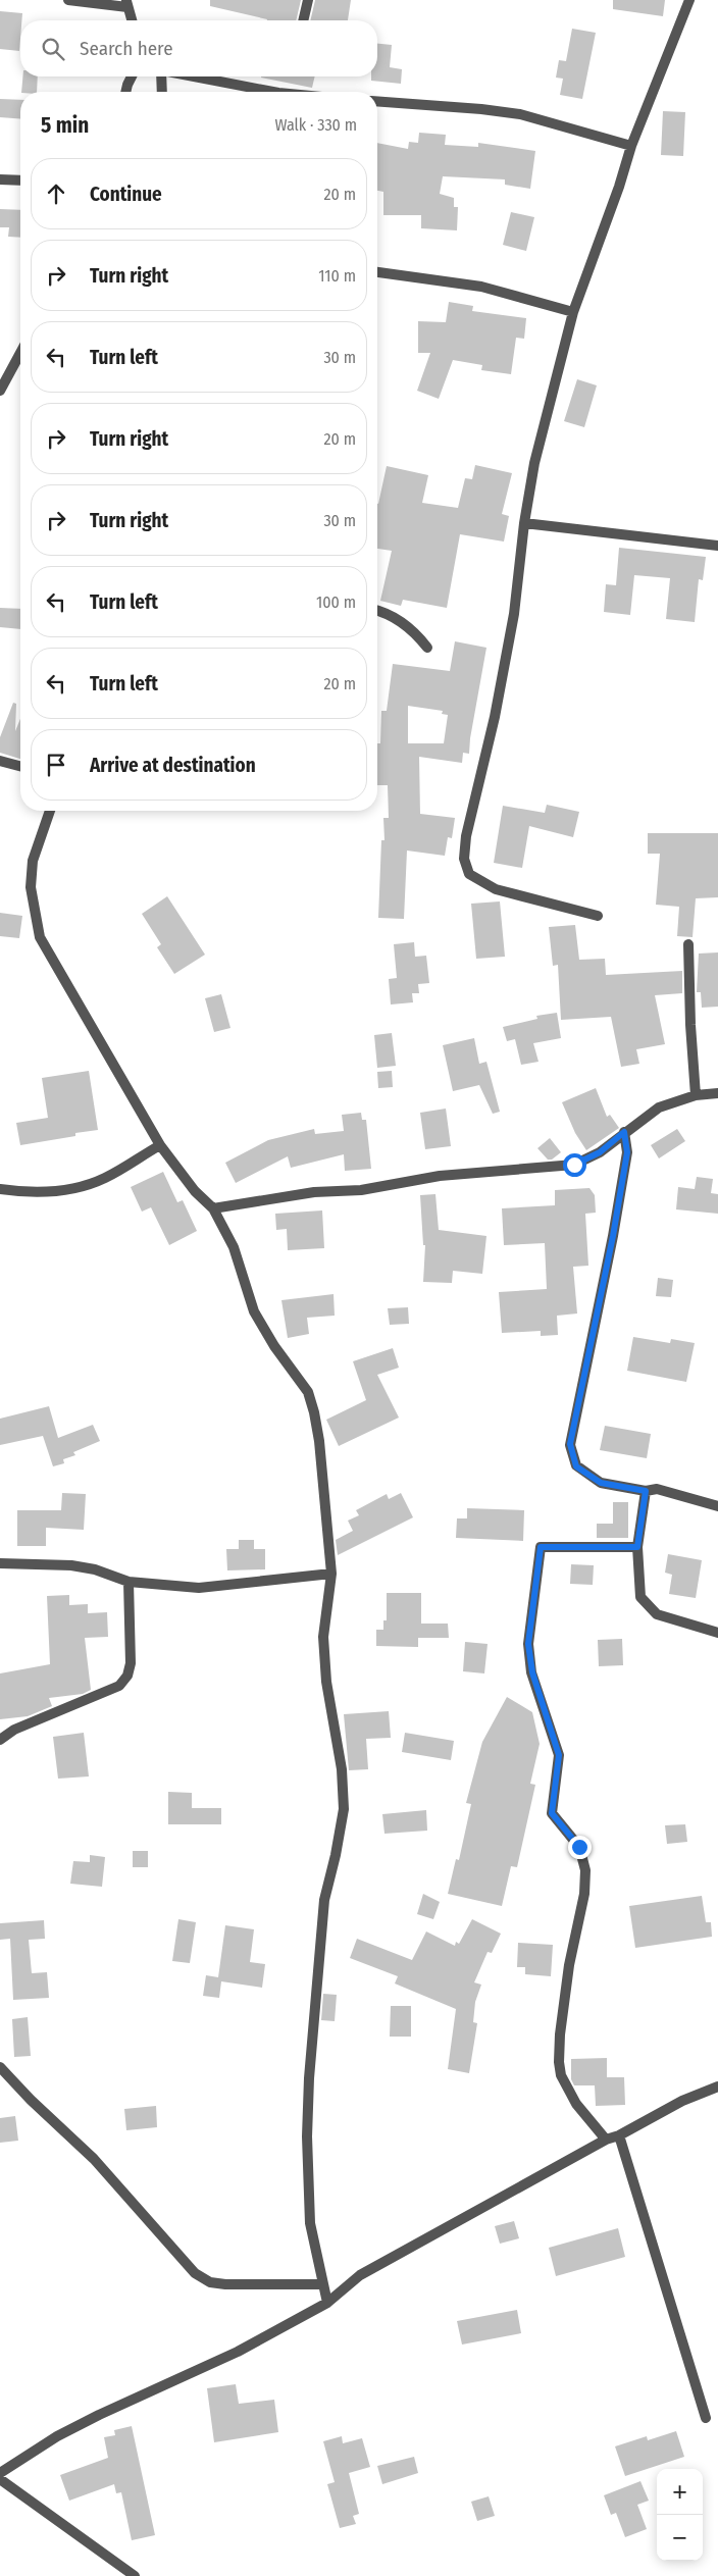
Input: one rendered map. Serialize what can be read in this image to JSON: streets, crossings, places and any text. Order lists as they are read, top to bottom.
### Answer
{
  "page": {
    "search": "Search here",
    "heading": ["5 min", "Walk · 330 m"],
    "list": [
      ["Continue", "20 m"],
      ["Turn right", "110 m"],
      ["Turn left", "30 m"],
      ["Turn right", "20 m"],
      ["Turn right", "30 m"],
      ["Turn left", "100 m"],
      ["Turn left", "20 m"],
      "Arrive at destination"
    ],
    "map_buttons": ["+", "−"]
  }
}
